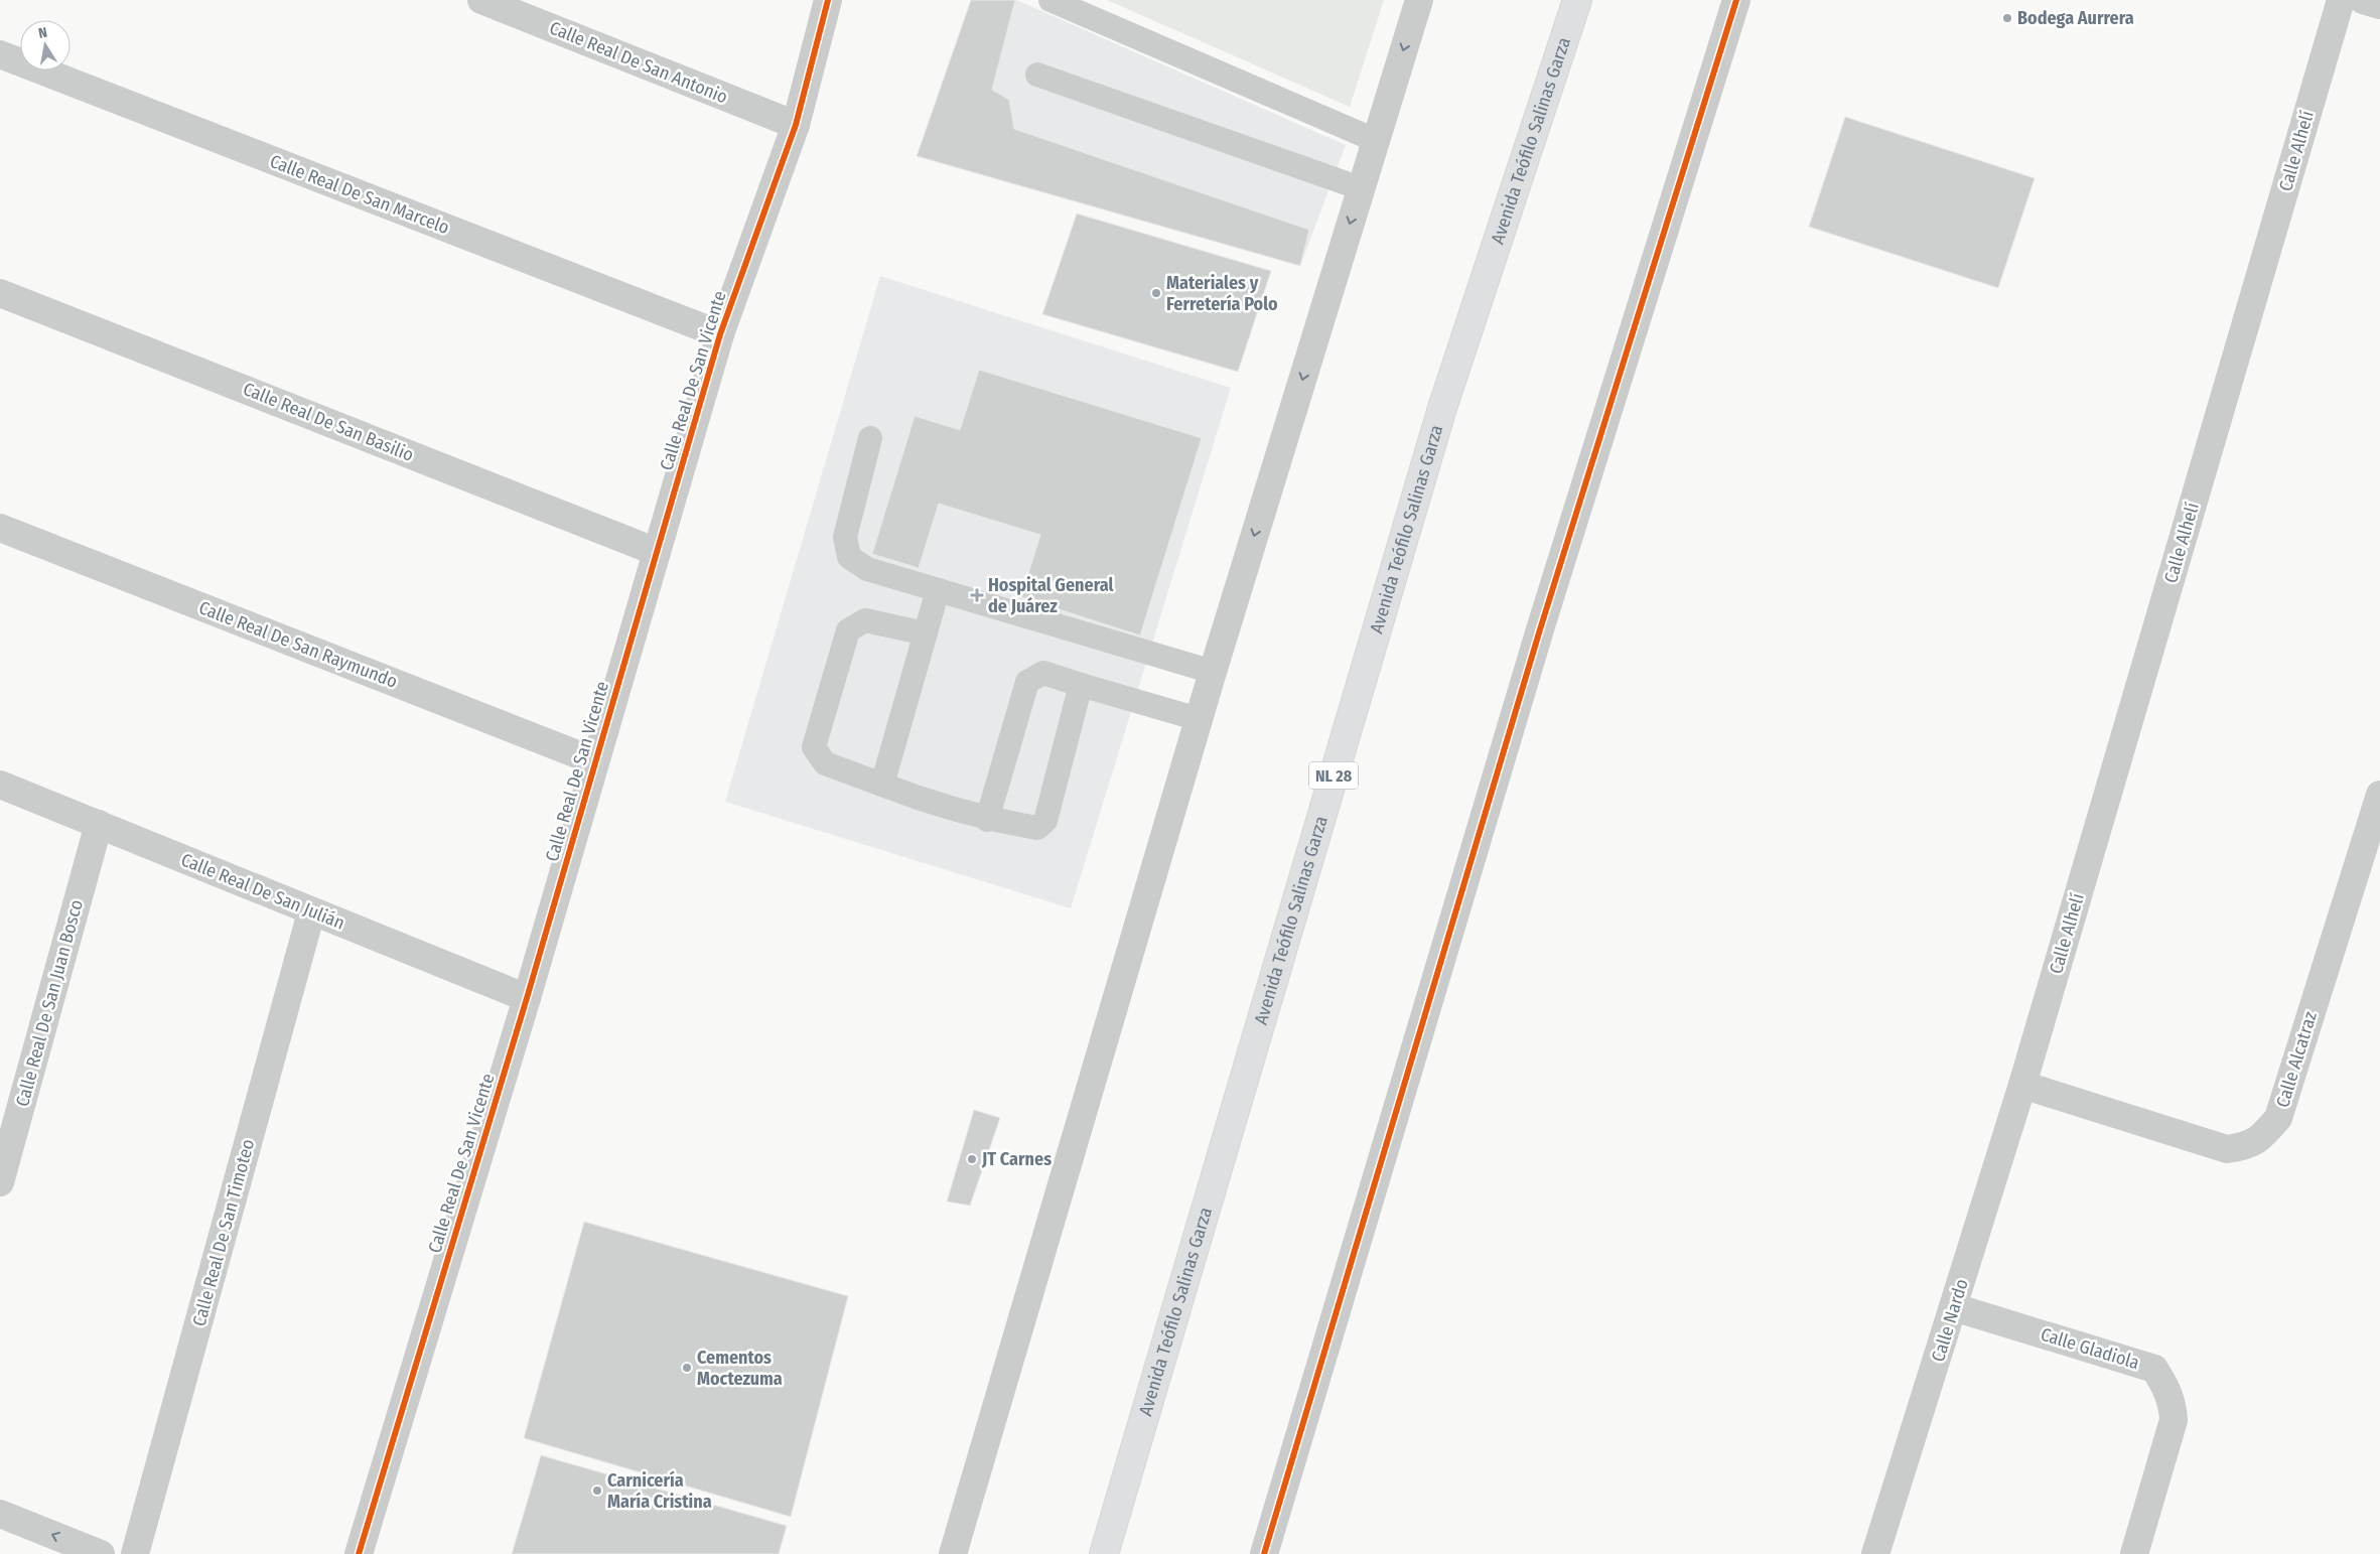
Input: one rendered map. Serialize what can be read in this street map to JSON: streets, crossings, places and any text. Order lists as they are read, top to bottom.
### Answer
{
  "streets": {
    "main road": ["Avenida Teófilo Salinas Garza", "NL 28"],
    "street": [
      "Calle Real De San Antonio",
      "Calle Alhelí",
      "Calle Real De San Marcelo",
      "Calle Real De San Vicente",
      "Calle Real De San Basilio",
      "Calle Real De San Raymundo",
      "Calle Real De San Julián",
      "Calle Real De San Juan Bosco",
      "Calle Alcatraz",
      "Calle Real De San Timoteo",
      "Calle Nardo",
      "Calle Gladiola"
    ]
  },
  "crossings": [
    ["Calle Real De San Antonio", "Calle Real De San Vicente"],
    ["Calle Alhelí", "Calle Alcatraz"],
    ["Calle Alhelí", "Calle Nardo"],
    ["Calle Real De San Marcelo", "Calle Real De San Vicente"],
    ["Calle Real De San Vicente", "Calle Real De San Basilio"],
    ["Calle Real De San Vicente", "Calle Real De San Raymundo"],
    ["Calle Real De San Vicente", "Calle Real De San Julián"],
    ["Calle Real De San Julián", "Calle Real De San Juan Bosco"],
    ["Calle Real De San Julián", "Calle Real De San Timoteo"],
    ["Calle Alcatraz", "Calle Nardo"],
    ["Calle Nardo", "Calle Gladiola"]
  ],
  "places": {
    "other": [
      "Bodega Aurrera",
      "Materiales y Ferretería Polo",
      "JT Carnes",
      "Cementos Moctezuma",
      "Carnicería María Cristina"
    ],
    "health": ["Hospital General de Juárez"]
  },
  "north": "top"
}
